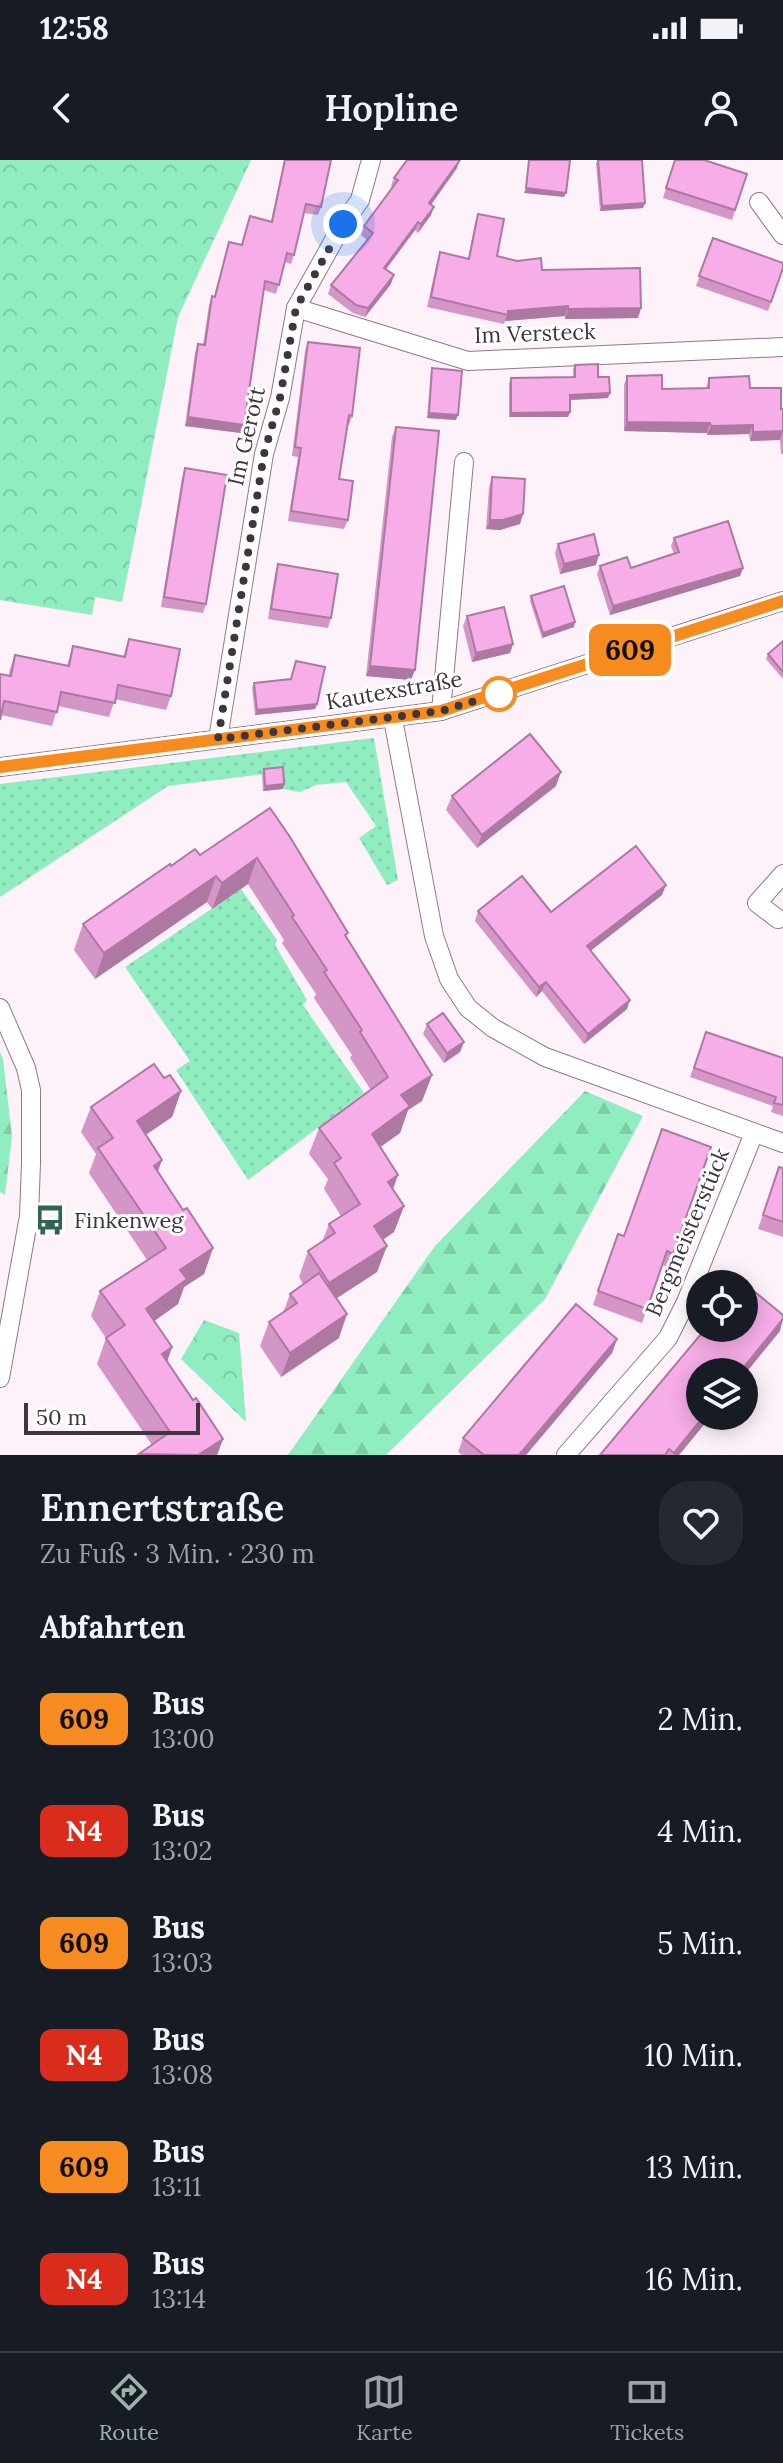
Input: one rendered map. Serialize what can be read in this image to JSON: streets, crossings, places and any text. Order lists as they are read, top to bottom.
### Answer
{
  "streets": {
    "street": [
      "Im Versteck",
      "Im Gerott",
      "Kautexstraße",
      "Bergmeisterstück"
    ]
  },
  "crossings": [
    ["Im Versteck", "Im Gerott"],
    ["Im Gerott", "Kautexstraße"]
  ],
  "places": {
    "bus stop": ["Finkenweg"]
  },
  "lines": ["bus line 609"],
  "scale_bar": "50 m",
  "page": {
    "status": "12:58",
    "header": "Hopline",
    "on_map": "609",
    "scale": "50 m",
    "heading": [
      ["Ennertstraße", "Zu Fuß · 3 Min. · 230 m"],
      "Abfahrten"
    ],
    "list": [
      {
        "mark": "609",
        "name": "Bus",
        "note": "13:00",
        "value": "2 Min."
      },
      {
        "mark": "N4",
        "name": "Bus",
        "note": "13:02",
        "value": "4 Min."
      },
      {
        "mark": "609",
        "name": "Bus",
        "note": "13:03",
        "value": "5 Min."
      },
      {
        "mark": "N4",
        "name": "Bus",
        "note": "13:08",
        "value": "10 Min."
      },
      {
        "mark": "609",
        "name": "Bus",
        "note": "13:11",
        "value": "13 Min."
      },
      {
        "mark": "N4",
        "name": "Bus",
        "note": "13:14",
        "value": "16 Min."
      }
    ],
    "tabs": ["Route", "Karte", "Tickets"]
  }
}
